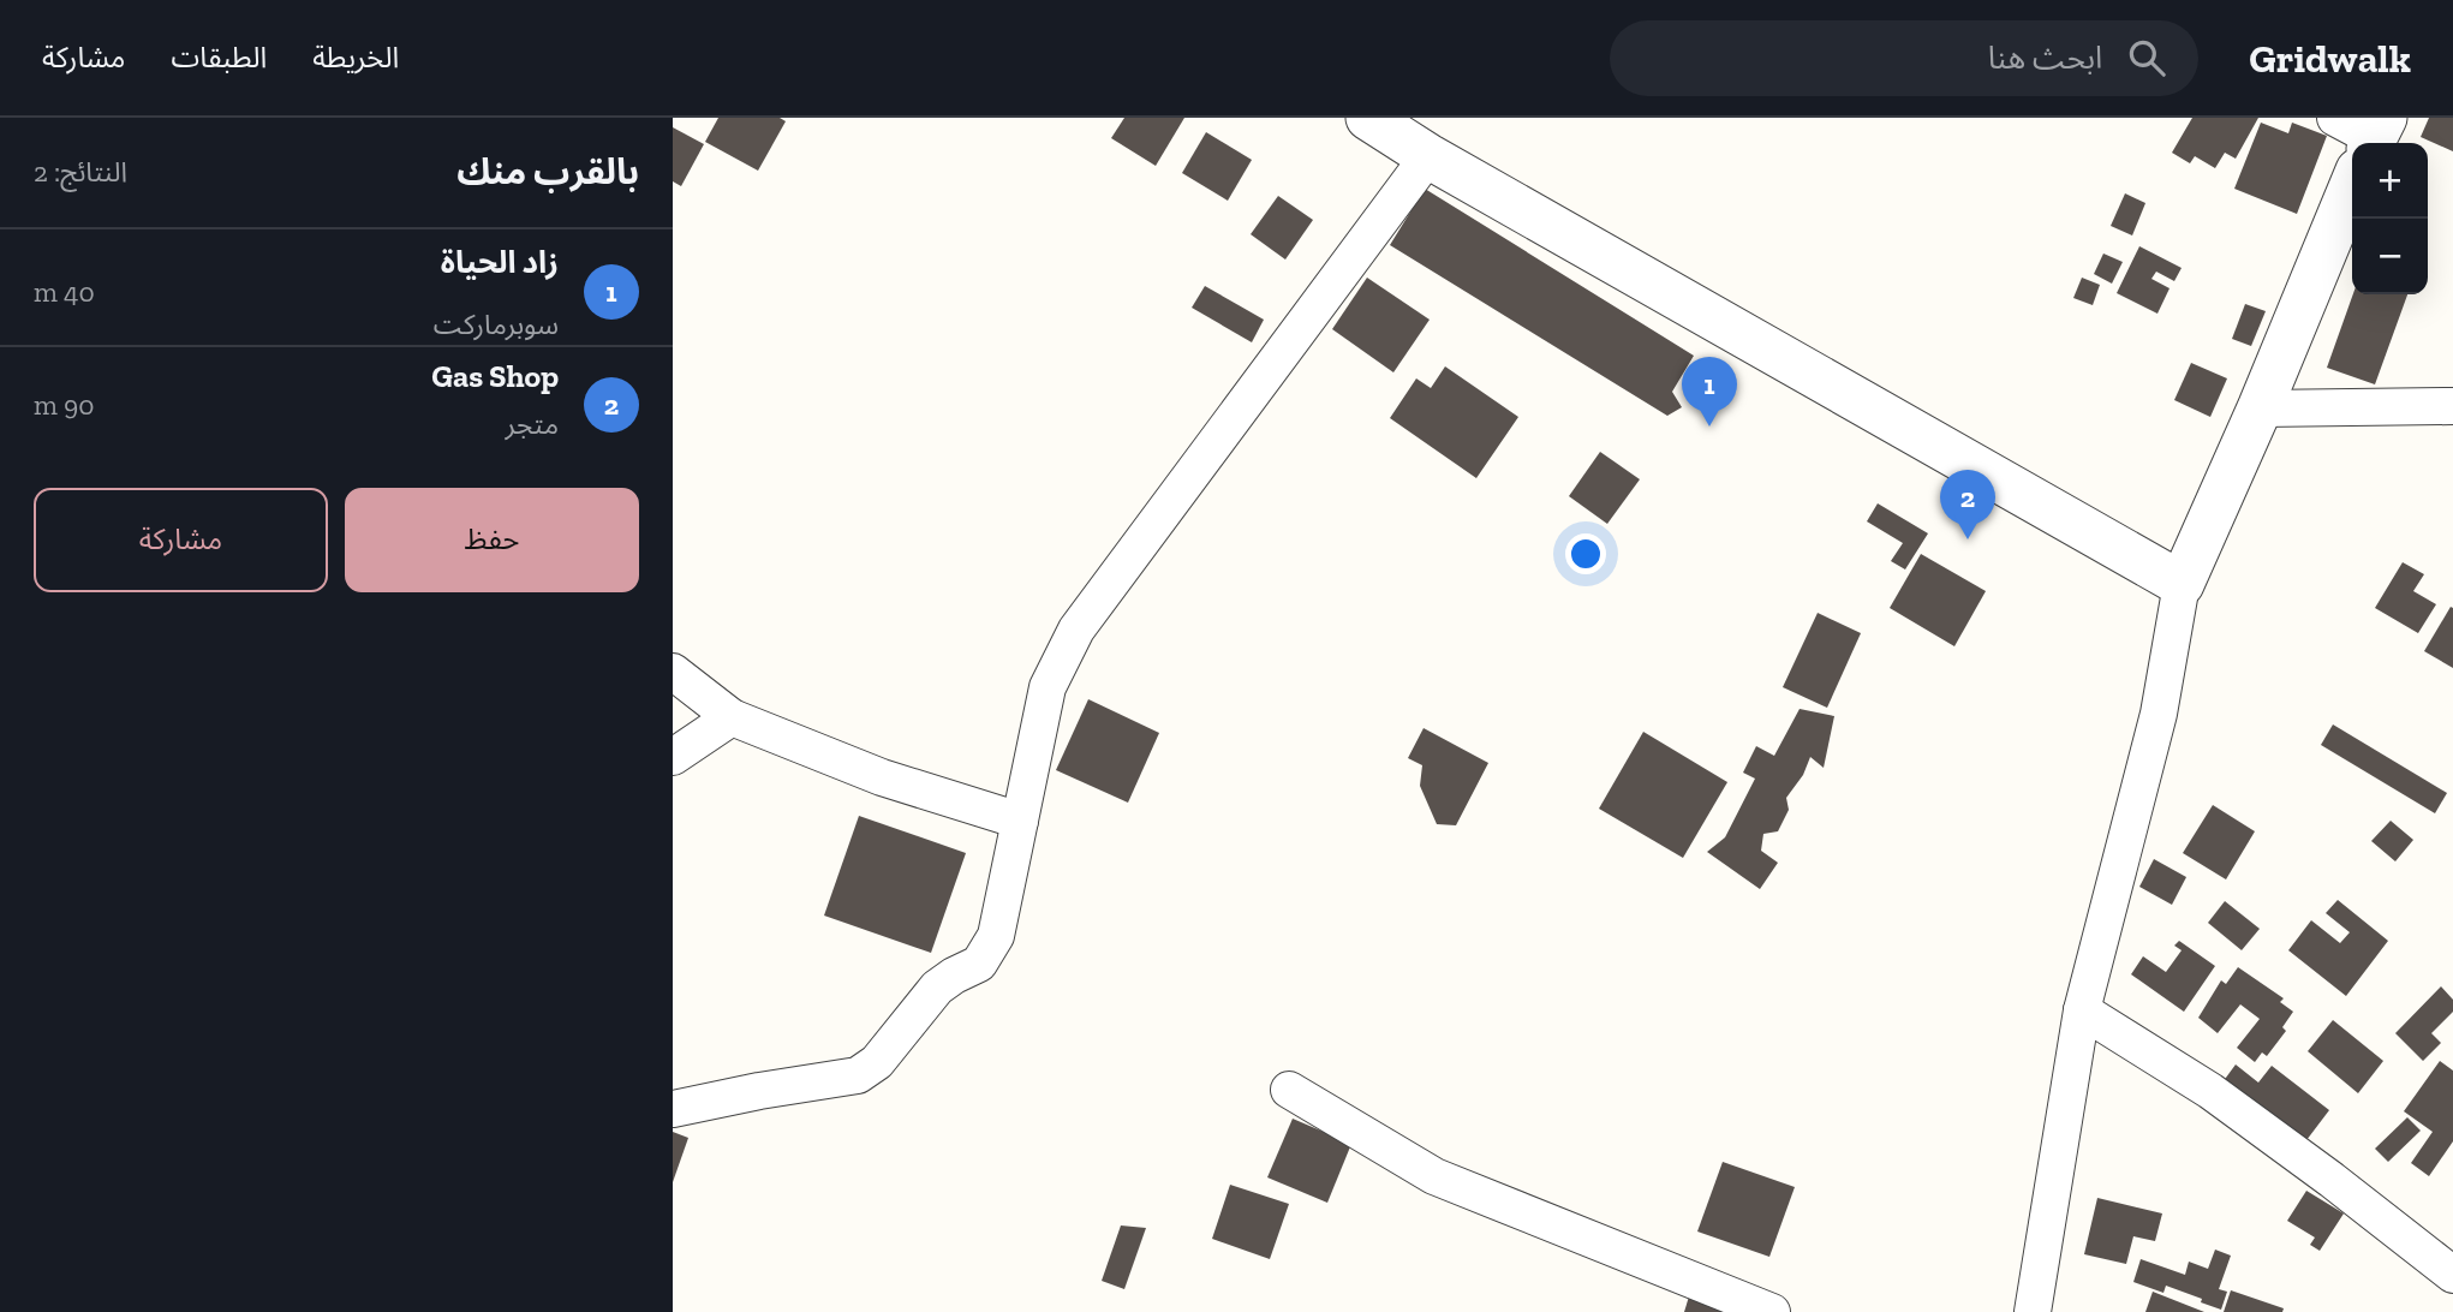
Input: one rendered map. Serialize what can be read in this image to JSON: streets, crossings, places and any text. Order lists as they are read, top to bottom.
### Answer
{
  "page": {
    "header": "Gridwalk",
    "search": "ابحث هنا",
    "nav": ["الخريطة", "الطبقات", "مشاركة"],
    "heading": ["بالقرب منك", "النتائج: 2"],
    "map_buttons": ["+", "−"],
    "list": [
      {
        "mark": "1",
        "name": "زاد الحياة",
        "note": "سوبرماركت",
        "value": "40 m"
      },
      {
        "mark": "2",
        "name": "Gas Shop",
        "note": "متجر",
        "value": "90 m"
      }
    ],
    "pins": ["1", "2"],
    "buttons": ["حفظ", "مشاركة"]
  }
}
